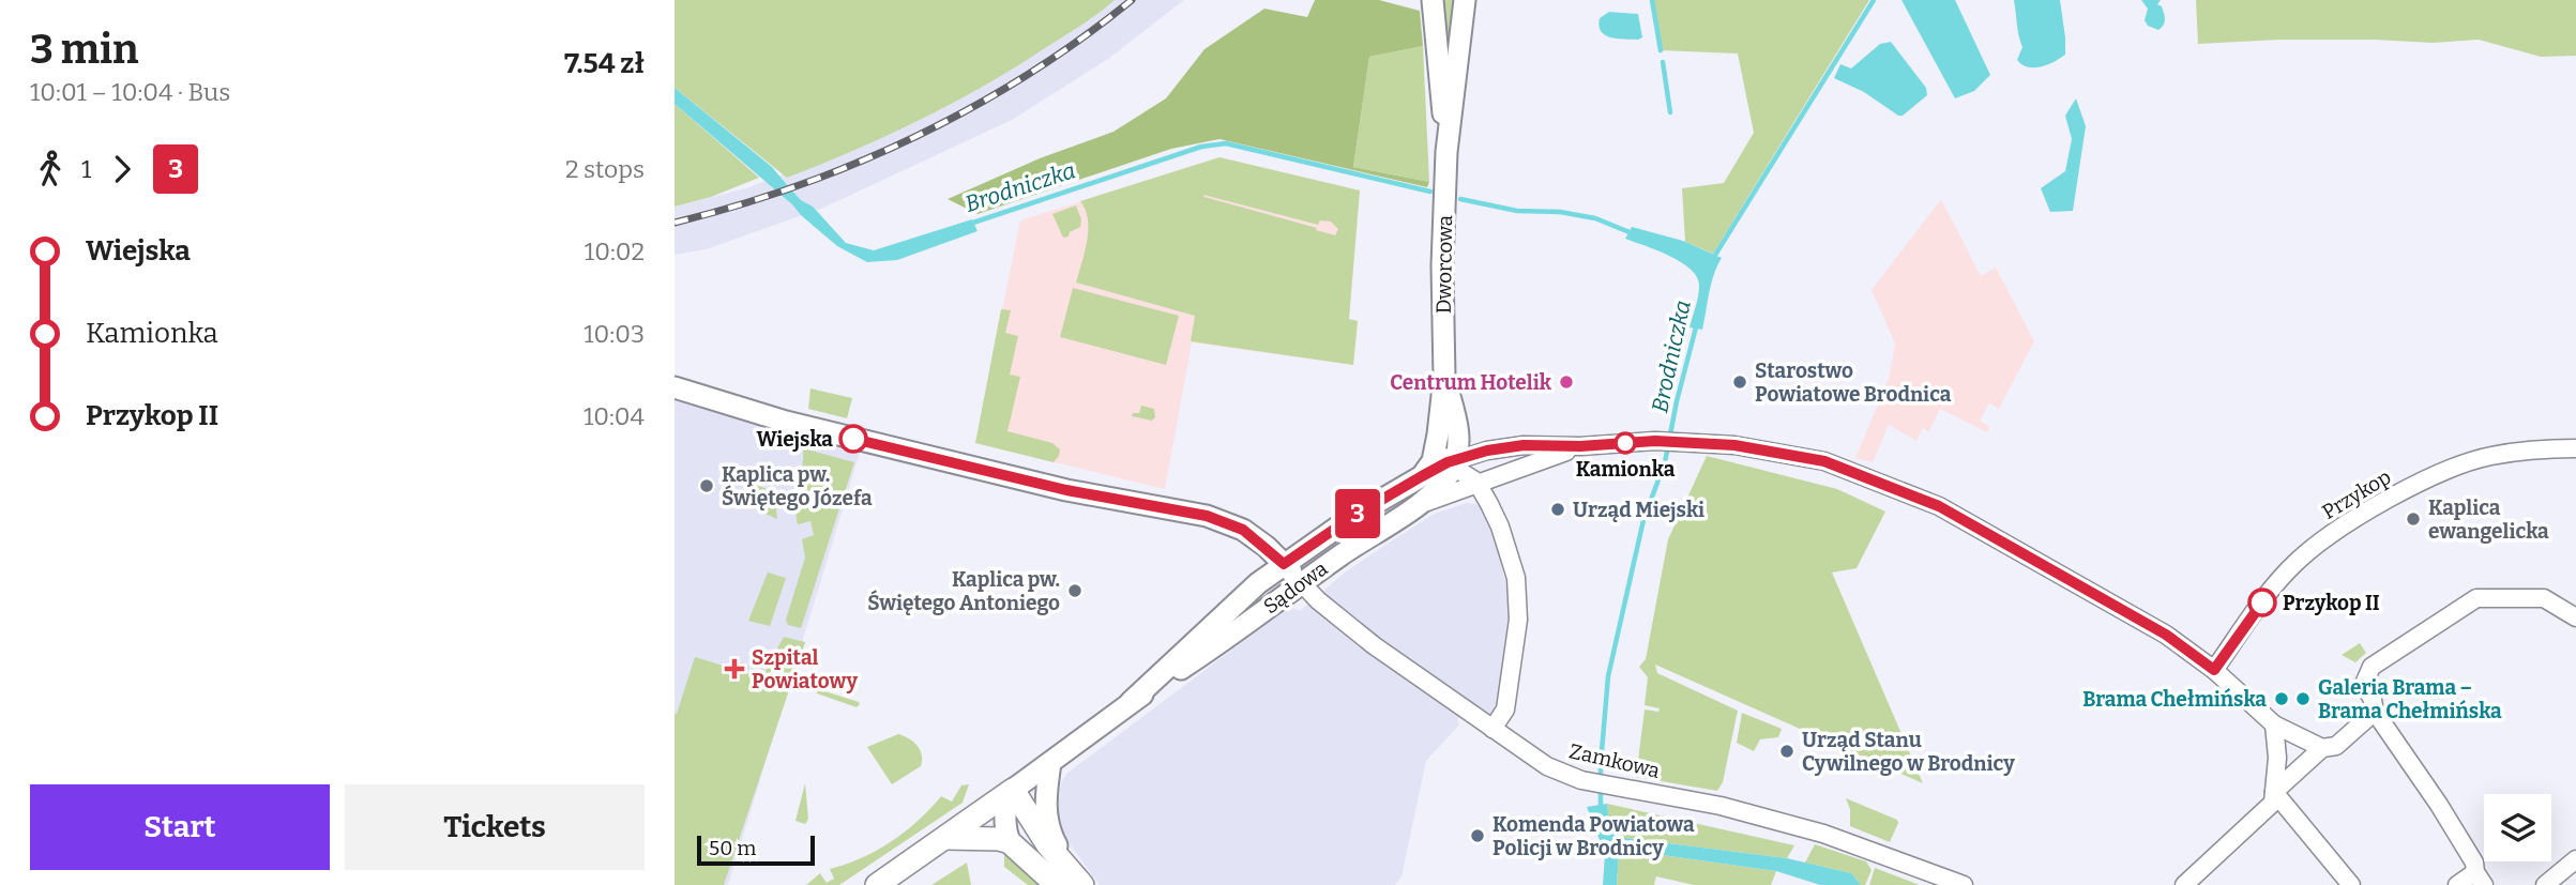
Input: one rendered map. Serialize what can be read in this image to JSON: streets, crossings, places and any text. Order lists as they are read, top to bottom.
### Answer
{
  "streets": {
    "main road": ["Sądowa"],
    "street": ["Dworcowa", "Przykop", "Zamkowa"]
  },
  "crossings": [
    ["Dworcowa", "Sądowa"],
    ["Sądowa", "Zamkowa"]
  ],
  "water": ["Brodniczka"],
  "places": {
    "other": [
      "Centrum Hotelik",
      "Starostwo Powiatowe Brodnica",
      "Wiejska",
      "Kamionka",
      "Kaplica pw. Świętego Józefa",
      "Urząd Miejski",
      "Kaplica ewangelicka",
      "Kaplica pw. Świętego Antoniego",
      "Przykop II",
      "Brama Chełmińska",
      "Galeria Brama – Brama Chełmińska",
      "Urząd Stanu Cywilnego w Brodnicy",
      "Komenda Powiatowa Policji w Brodnicy"
    ],
    "health": ["Szpital Powiatowy"]
  },
  "lines": ["bus line 3"],
  "scale_bar": "50 m",
  "page": {
    "heading": ["3 min", "10:01 – 10:04 · Bus", "7.54 zł"],
    "on_map": "3",
    "legs": ["1", "3", "2 stops"],
    "list": [
      {
        "name": "Wiejska",
        "value": "10:02"
      },
      {
        "name": "Kamionka",
        "value": "10:03"
      },
      {
        "name": "Przykop II",
        "value": "10:04"
      }
    ],
    "buttons": ["Start", "Tickets"],
    "scale": "50 m"
  }
}
